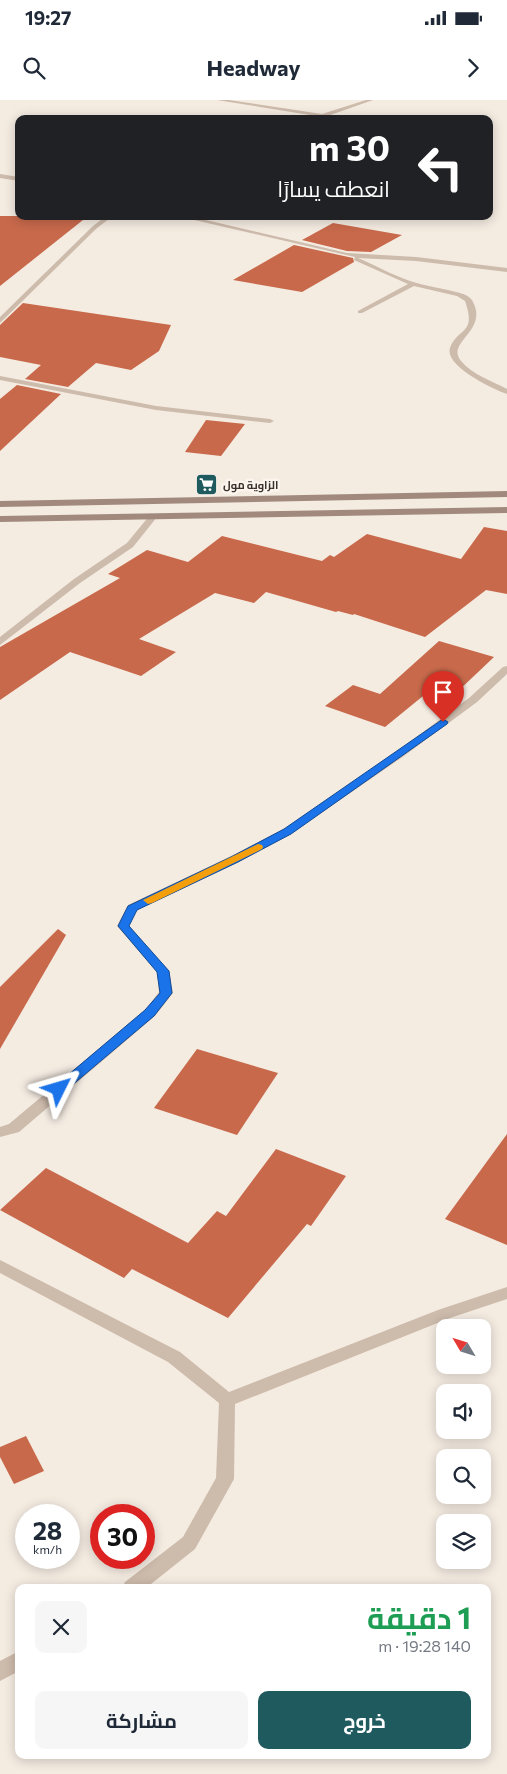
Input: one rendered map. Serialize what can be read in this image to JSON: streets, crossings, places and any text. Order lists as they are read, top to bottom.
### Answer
{
  "places": {
    "supermarket": ["الزاوية مول"]
  },
  "north": "top left",
  "page": {
    "status": "19:27",
    "header": "Headway",
    "turn": ["30 m", "انعطف يسارًا"],
    "speed": "28 km/h",
    "limit": "30",
    "heading": ["1 دقيقة", "140 m · 19:28"],
    "buttons": ["خروج", "مشاركة"]
  }
}
